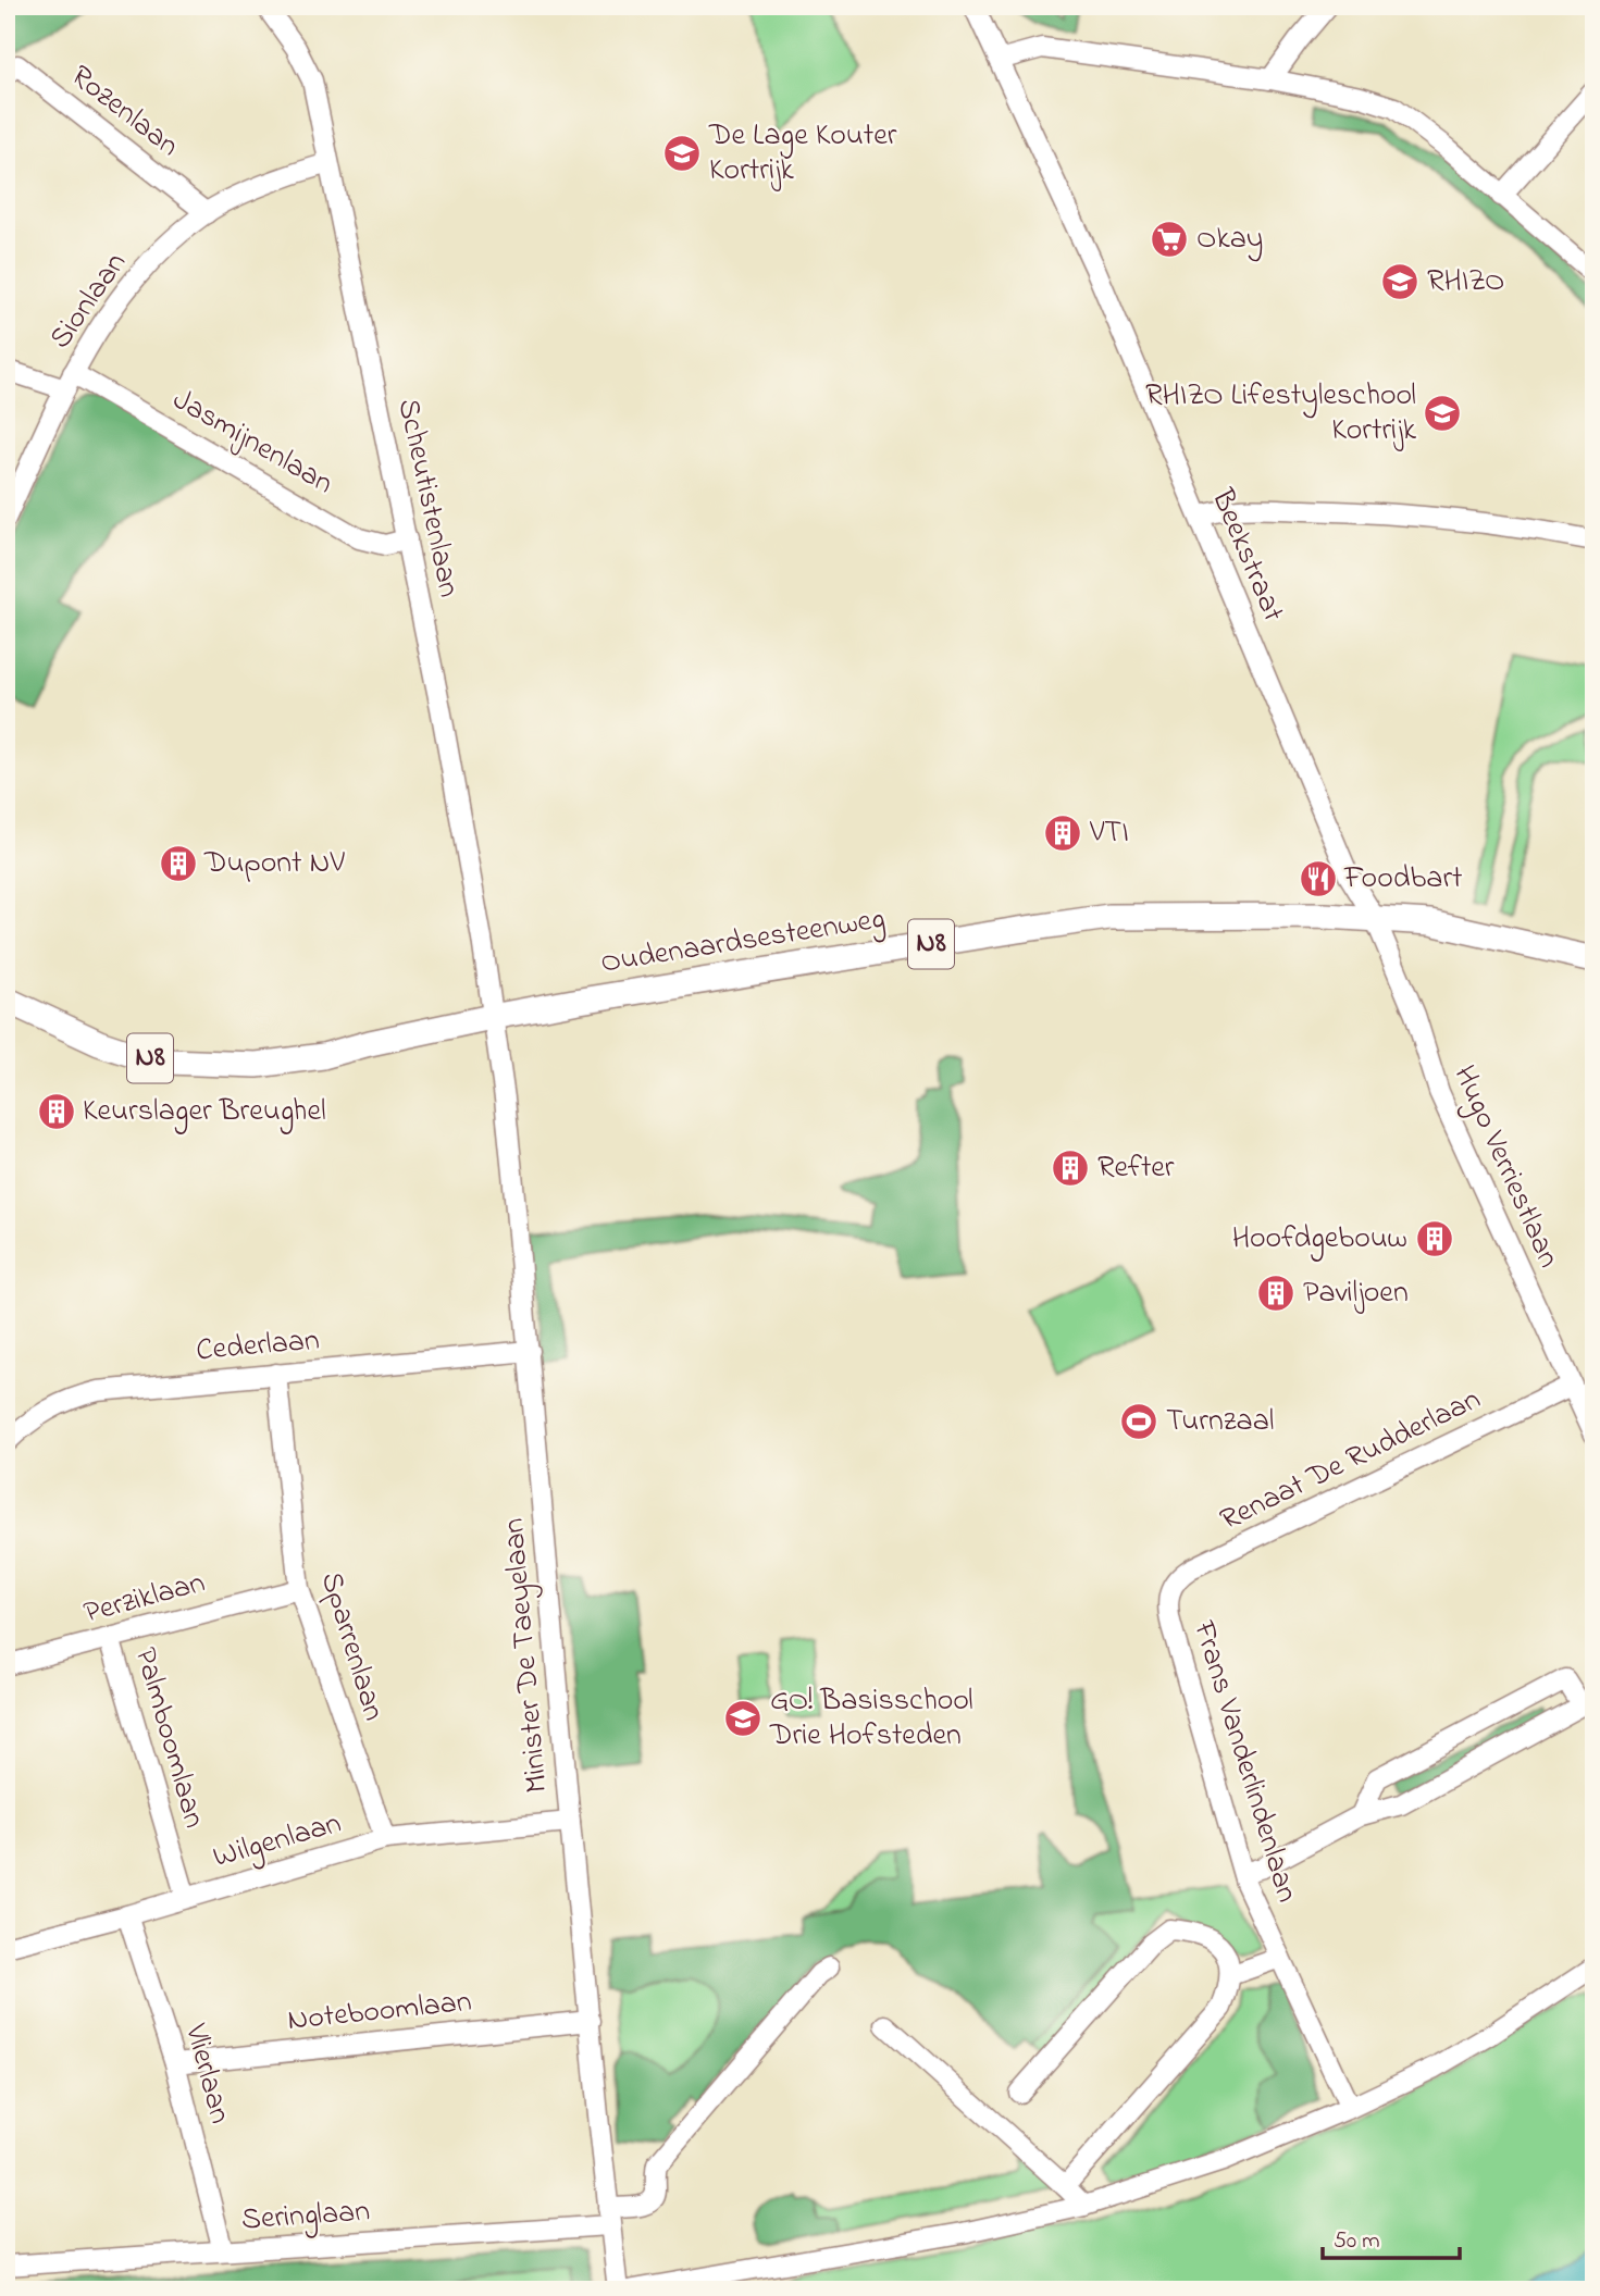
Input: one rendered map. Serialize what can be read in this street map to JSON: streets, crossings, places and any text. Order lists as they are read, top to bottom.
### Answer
{
  "streets": {
    "main road": ["Oudenaardsesteenweg", "N8"],
    "street": [
      "Rozenlaan",
      "Sionlaan",
      "Jasmijnenlaan",
      "Scheutistenlaan",
      "Beekstraat",
      "Hugo Verriestlaan",
      "Cederlaan",
      "Renaat De Rudderlaan",
      "Perziklaan",
      "Sparrenlaan",
      "Minister De Taeyelaan",
      "Palmboomlaan",
      "Frans Vanderlindenlaan",
      "Wilgenlaan",
      "Noteboomlaan",
      "Vlierlaan",
      "Seringlaan"
    ]
  },
  "crossings": [
    ["Rozenlaan", "Sionlaan"],
    ["Sionlaan", "Jasmijnenlaan"],
    ["Sionlaan", "Scheutistenlaan"],
    ["Jasmijnenlaan", "Scheutistenlaan"],
    ["Scheutistenlaan", "Oudenaardsesteenweg"],
    ["Scheutistenlaan", "Minister De Taeyelaan"],
    ["Beekstraat", "Oudenaardsesteenweg"],
    ["Beekstraat", "Hugo Verriestlaan"],
    ["Oudenaardsesteenweg", "Hugo Verriestlaan"],
    ["Oudenaardsesteenweg", "Minister De Taeyelaan"],
    ["Hugo Verriestlaan", "Renaat De Rudderlaan"],
    ["Cederlaan", "Sparrenlaan"],
    ["Cederlaan", "Minister De Taeyelaan"],
    ["Renaat De Rudderlaan", "Frans Vanderlindenlaan"],
    ["Perziklaan", "Sparrenlaan"],
    ["Perziklaan", "Palmboomlaan"],
    ["Sparrenlaan", "Wilgenlaan"],
    ["Minister De Taeyelaan", "Wilgenlaan"],
    ["Minister De Taeyelaan", "Noteboomlaan"],
    ["Minister De Taeyelaan", "Seringlaan"],
    ["Palmboomlaan", "Wilgenlaan"],
    ["Wilgenlaan", "Vlierlaan"],
    ["Noteboomlaan", "Vlierlaan"],
    ["Vlierlaan", "Seringlaan"]
  ],
  "places": {
    "school or university": [
      "De Lage Kouter Kortrijk",
      "RHIZO",
      "RHIZO Lifestyleschool Kortrijk",
      "GO! Basisschool Drie Hofsteden"
    ],
    "supermarket": ["Okay"],
    "building": [
      "VTI",
      "Dupont NV",
      "Keurslager Breughel",
      "Refter",
      "Hoofdgebouw",
      "Paviljoen"
    ],
    "restaurant": ["Foodbart"],
    "sports": ["Turnzaal"]
  },
  "scale_bar": "50 m"
}
